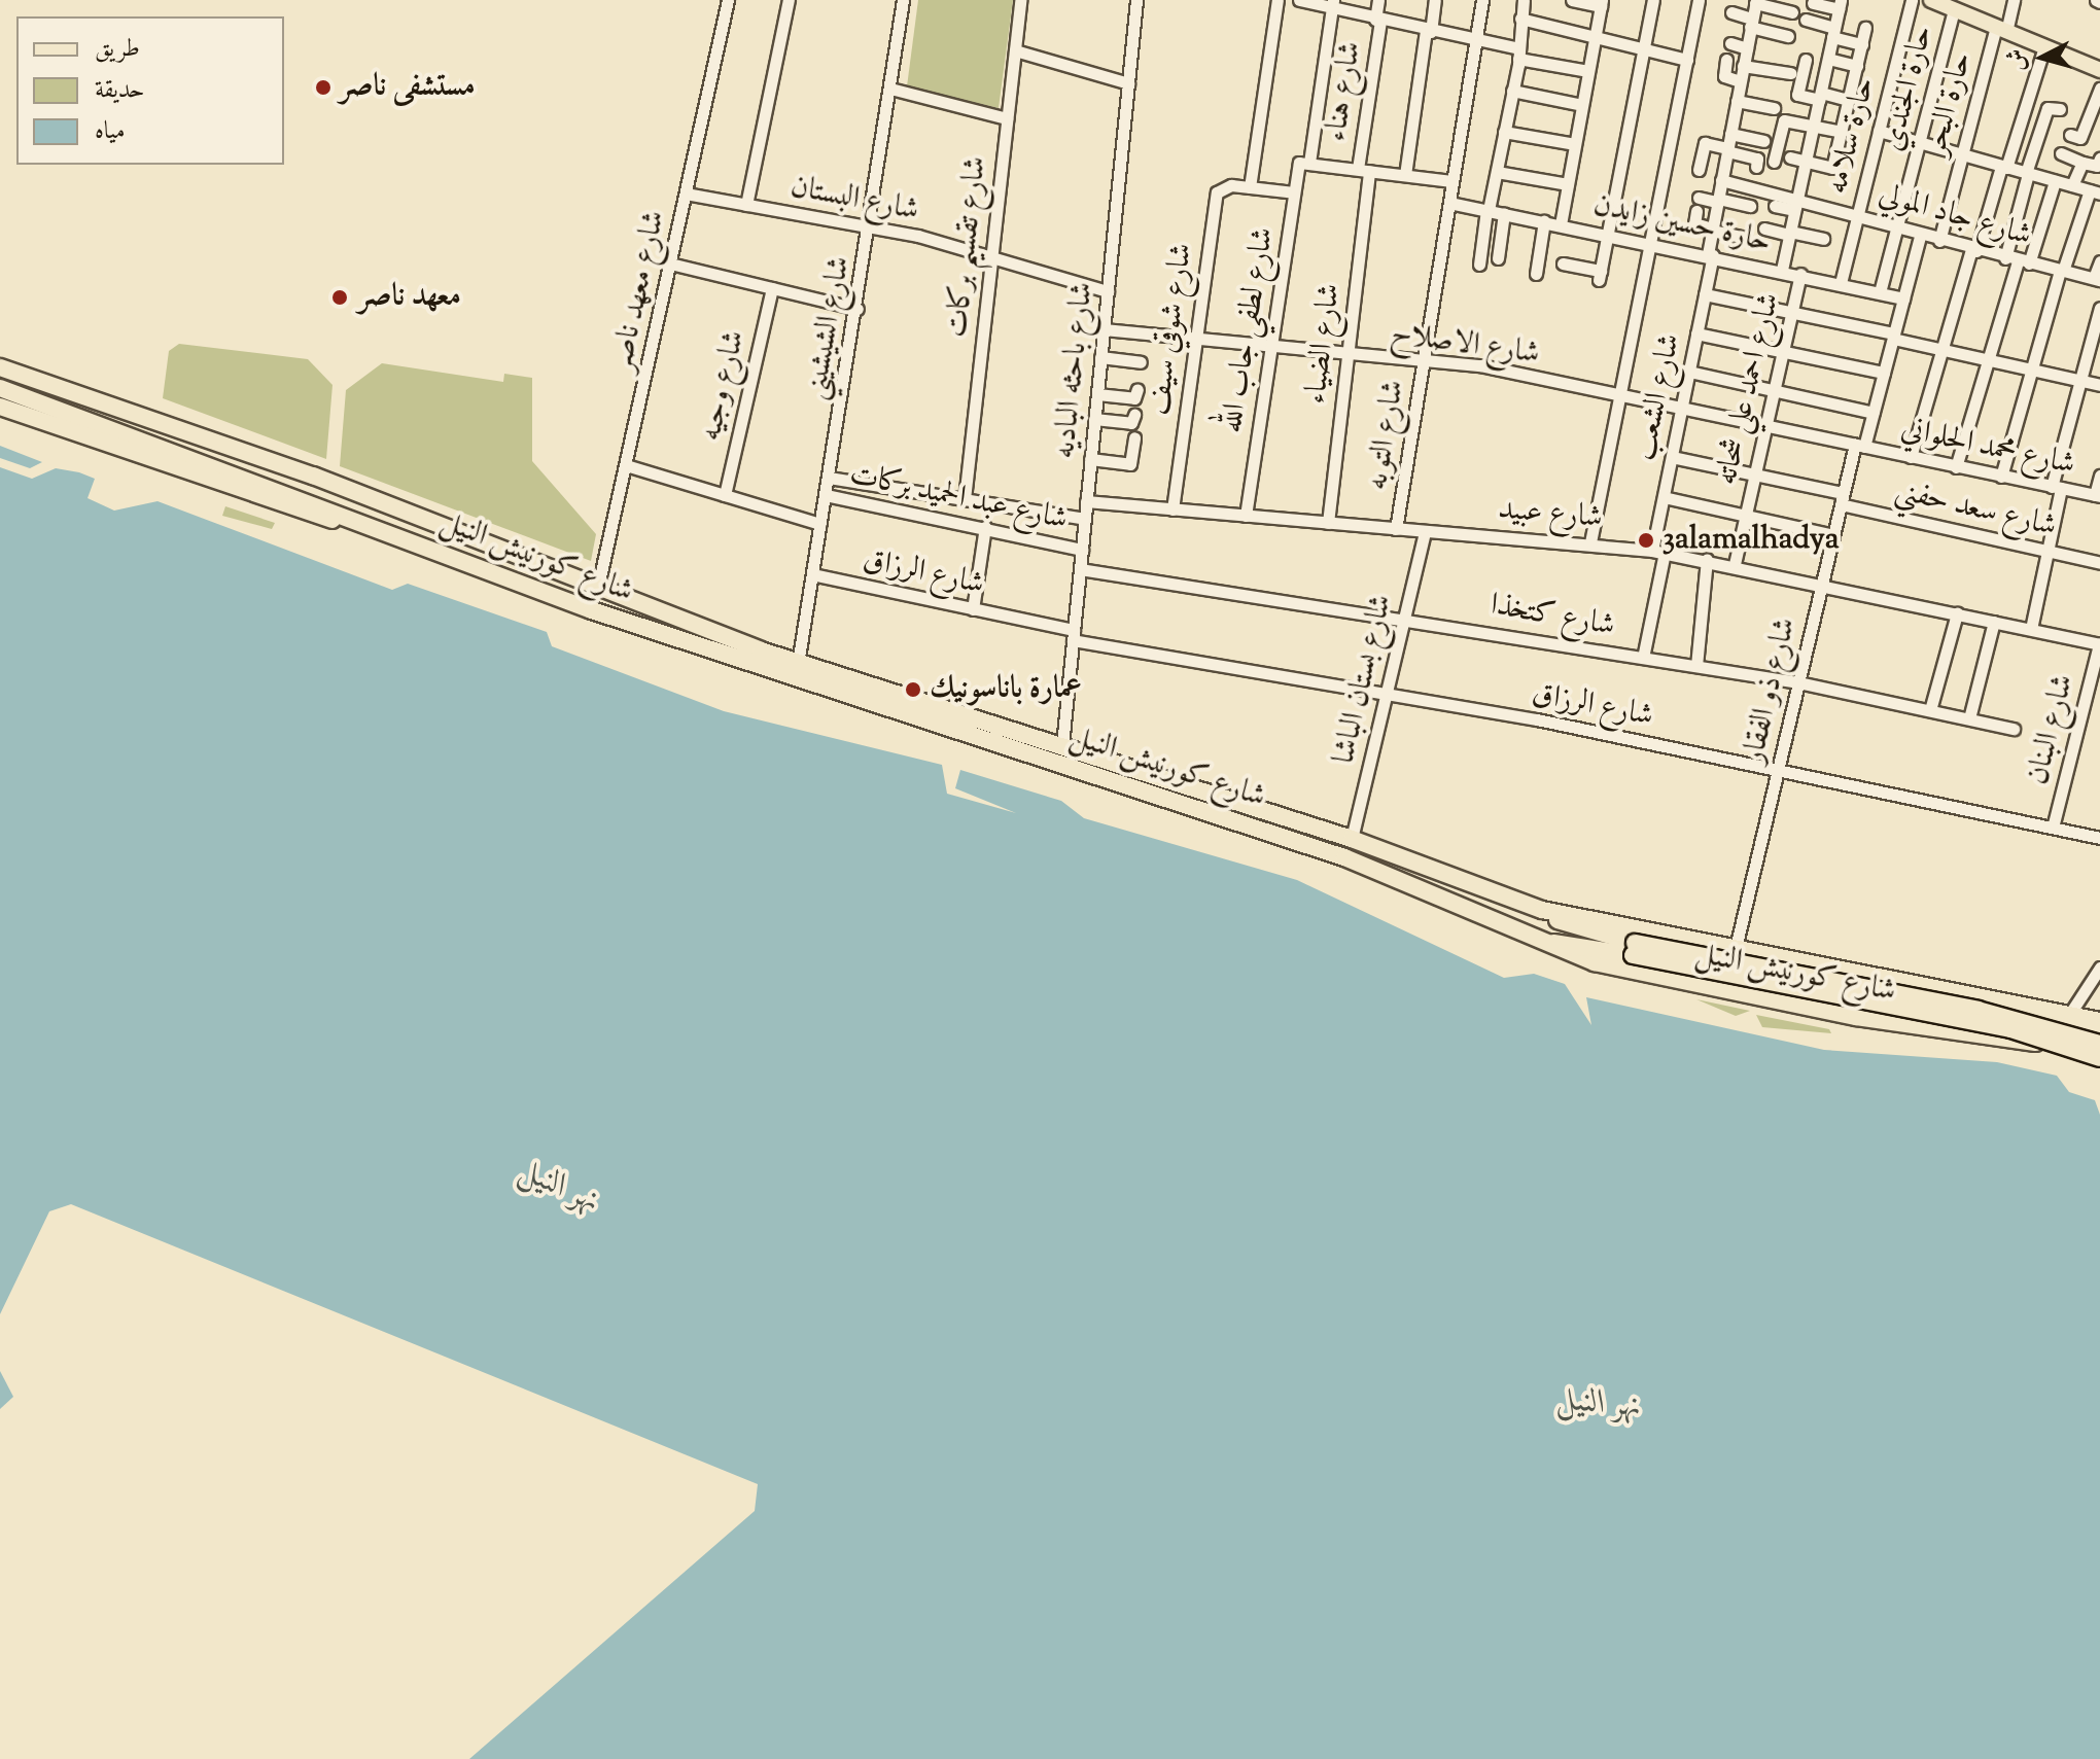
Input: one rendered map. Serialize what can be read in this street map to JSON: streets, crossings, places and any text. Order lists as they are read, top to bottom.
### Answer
{
  "streets": {
    "highway": ["شارع كورنيش النيل"],
    "street": [
      "حارة الجندي",
      "شارع هناء",
      "حارة البحر",
      "حارة سلامه",
      "شارع البستان",
      "شارع جاد المولي",
      "حارة حسين زايدن",
      "شارع تقسيم بركات",
      "شارع معهد ناصر",
      "شارع الشيشيني",
      "شارع شوقي سيف",
      "شارع لطفي جاب الله",
      "شارع الضياء",
      "شارع الاصلاح",
      "شارع باحثه الباديه",
      "شارع وجيه",
      "شارع احمد علي شحاته",
      "شارع الشعب",
      "شارع التوبه",
      "شارع محمد الحلواني",
      "شارع عبد الحميد بركات",
      "شارع سعد حفني",
      "شارع عبيد",
      "شارع الرزاق",
      "شارع كتخذا",
      "شارع بستان الباشا",
      "شارع ذو الفقار",
      "شارع البنان"
    ]
  },
  "crossings": [
    ["حارة الجندي", "شارع جاد المولي"],
    ["حارة الجندي", "حارة حسين زايدن"],
    ["شارع هناء", "شارع الضياء"],
    ["حارة البحر", "شارع جاد المولي"],
    ["حارة سلامه", "شارع جاد المولي"],
    ["حارة سلامه", "حارة حسين زايدن"],
    ["شارع البستان", "شارع تقسيم بركات"],
    ["شارع البستان", "شارع معهد ناصر"],
    ["شارع البستان", "شارع الشيشيني"],
    ["شارع البستان", "شارع باحثه الباديه"],
    ["شارع جاد المولي", "شارع الشعب"],
    ["شارع جاد المولي", "شارع ذو الفقار"],
    ["حارة حسين زايدن", "شارع احمد علي شحاته"],
    ["حارة حسين زايدن", "شارع الشعب"],
    ["حارة حسين زايدن", "شارع التوبه"],
    ["حارة حسين زايدن", "شارع ذو الفقار"],
    ["شارع تقسيم بركات", "شارع عبد الحميد بركات"],
    ["شارع معهد ناصر", "شارع كورنيش النيل"],
    ["شارع الشيشيني", "شارع عبد الحميد بركات"],
    ["شارع الشيشيني", "شارع كورنيش النيل"],
    ["شارع الشيشيني", "شارع الرزاق"],
    ["شارع شوقي سيف", "شارع الاصلاح"],
    ["شارع شوقي سيف", "شارع عبيد"],
    ["شارع لطفي جاب الله", "شارع الاصلاح"],
    ["شارع لطفي جاب الله", "شارع عبيد"],
    ["شارع الضياء", "شارع الاصلاح"],
    ["شارع الضياء", "شارع عبيد"],
    ["شارع الاصلاح", "شارع باحثه الباديه"],
    ["شارع الاصلاح", "شارع احمد علي شحاته"],
    ["شارع الاصلاح", "شارع الشعب"],
    ["شارع الاصلاح", "شارع التوبه"],
    ["شارع الاصلاح", "شارع محمد الحلواني"],
    ["شارع الاصلاح", "شارع ذو الفقار"],
    ["شارع باحثه الباديه", "شارع عبد الحميد بركات"],
    ["شارع باحثه الباديه", "شارع عبيد"],
    ["شارع باحثه الباديه", "شارع كورنيش النيل"],
    ["شارع باحثه الباديه", "شارع الرزاق"],
    ["شارع باحثه الباديه", "شارع كتخذا"],
    ["شارع احمد علي شحاته", "شارع سعد حفني"],
    ["شارع احمد علي شحاته", "شارع عبيد"],
    ["شارع الشعب", "شارع سعد حفني"],
    ["شارع الشعب", "شارع عبيد"],
    ["شارع الشعب", "شارع كتخذا"],
    ["شارع التوبه", "شارع عبيد"],
    ["شارع محمد الحلواني", "شارع ذو الفقار"],
    ["شارع سعد حفني", "شارع ذو الفقار"],
    ["شارع عبيد", "شارع بستان الباشا"],
    ["شارع عبيد", "شارع ذو الفقار"],
    ["شارع عبيد", "شارع البنان"],
    ["شارع كورنيش النيل", "شارع بستان الباشا"],
    ["شارع كورنيش النيل", "شارع ذو الفقار"],
    ["شارع الرزاق", "شارع بستان الباشا"],
    ["شارع الرزاق", "شارع ذو الفقار"],
    ["شارع الرزاق", "شارع البنان"],
    ["شارع كتخذا", "شارع بستان الباشا"],
    ["شارع كتخذا", "شارع ذو الفقار"]
  ],
  "water": ["نهر النيل"],
  "places": [
    "مستشفى ناصر",
    "معهد ناصر",
    "3alamalhadya",
    "عمارة باناسونيك"
  ],
  "legend": ["طريق", "حديقة", "مياه"],
  "north": "left"
}
